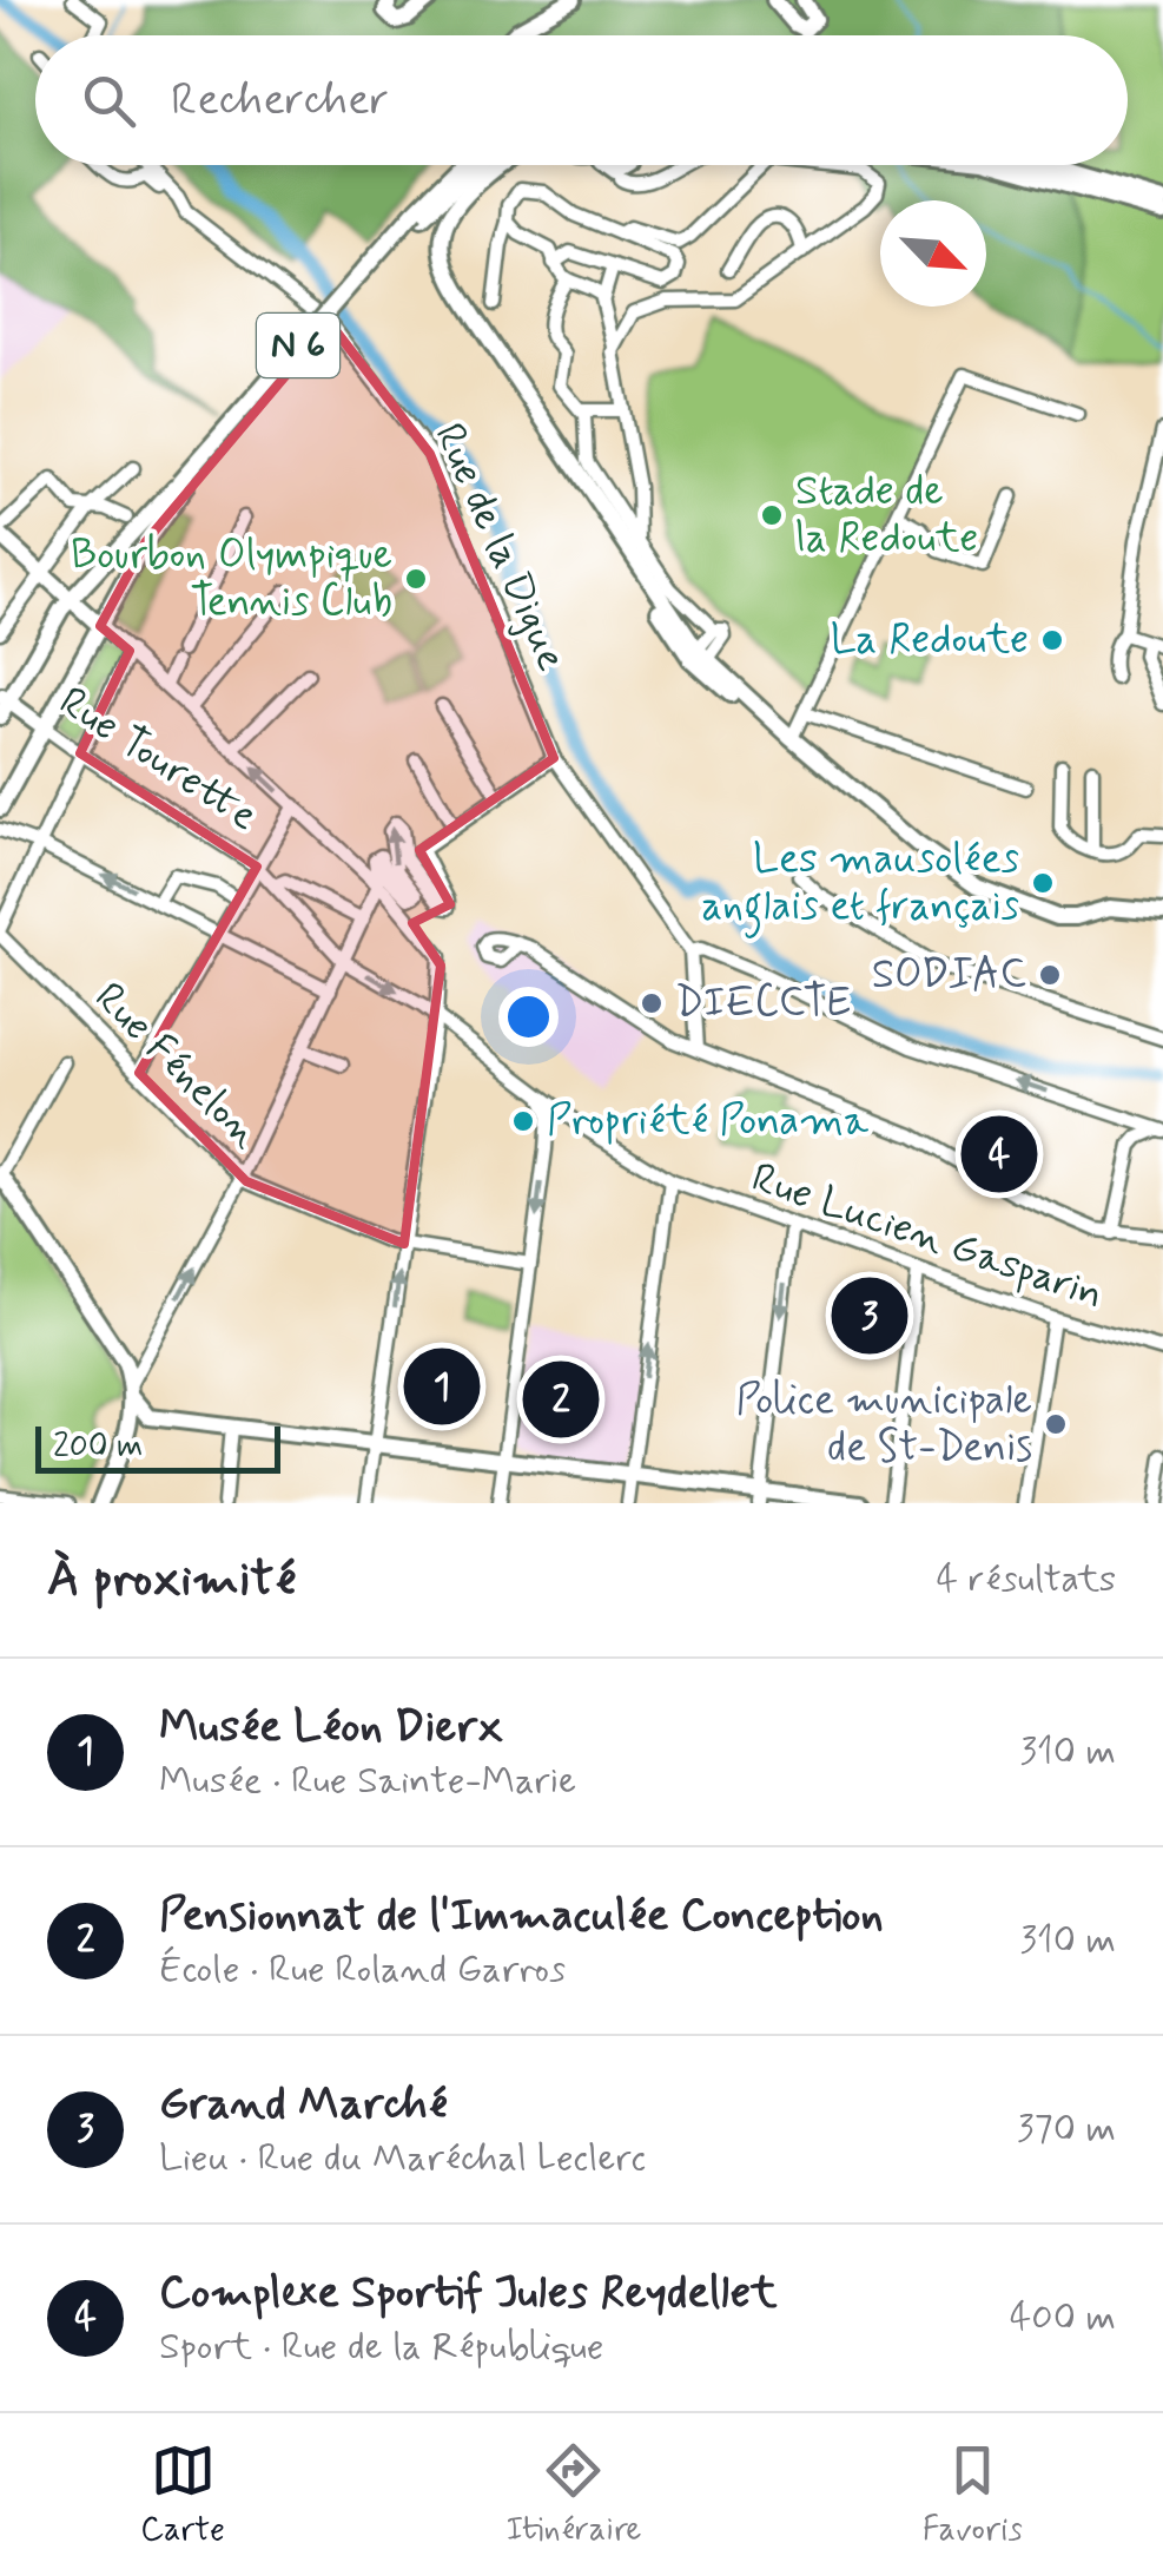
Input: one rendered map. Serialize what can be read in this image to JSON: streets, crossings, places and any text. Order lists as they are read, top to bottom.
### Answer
{
  "streets": {
    "main road": ["N 6", "Rue Tourette"],
    "street": ["Rue de la Digue", "Rue Fénelon", "Rue Lucien Gasparin"]
  },
  "crossings": [
    ["N 6", "Rue Tourette"],
    ["Rue Tourette", "Rue Lucien Gasparin"]
  ],
  "places": [
    "Stade de la Redoute",
    "Bourbon Olympique Tennis Club",
    "La Redoute",
    "Les mausolées anglais et français",
    "SODIAC",
    "DIECCTE",
    "Propriété Ponama",
    "Police municipale de St-Denis"
  ],
  "scale_bar": "200 m",
  "north": "bottom right",
  "page": {
    "search": "Rechercher",
    "pins": [
      "4",
      "3",
      "1",
      "2"
    ],
    "scale": "200 m",
    "heading": ["À proximité", "4 résultats"],
    "list": [
      {
        "mark": "1",
        "name": "Musée Léon Dierx",
        "note": "Musée · Rue Sainte-Marie",
        "value": "310 m"
      },
      {
        "mark": "2",
        "name": "Pensionnat de l'Immaculée Conception",
        "note": "École · Rue Roland Garros",
        "value": "310 m"
      },
      {
        "mark": "3",
        "name": "Grand Marché",
        "note": "Lieu · Rue du Maréchal Leclerc",
        "value": "370 m"
      },
      {
        "mark": "4",
        "name": "Complexe Sportif Jules Reydellet",
        "note": "Sport · Rue de la République",
        "value": "400 m"
      }
    ],
    "nav": ["Carte", "Itinéraire", "Favoris"]
  }
}
